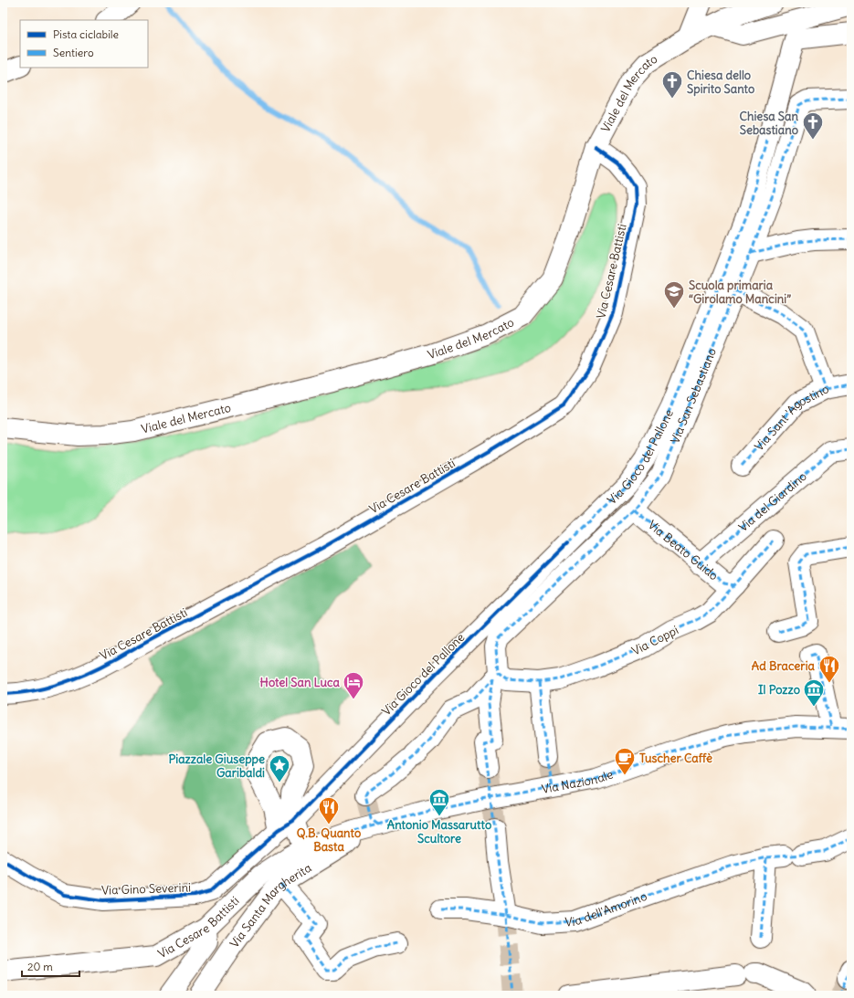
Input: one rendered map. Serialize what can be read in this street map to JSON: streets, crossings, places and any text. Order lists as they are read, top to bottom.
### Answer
{
  "streets": {
    "street": [
      "Viale del Mercato",
      "Via Cesare Battisti",
      "Via San Sebastiano",
      "Via Sant 'Agostino",
      "Via Gioco del Pallone",
      "Via del Giardino",
      "Via Beato Guido",
      "Via Coppi",
      "Via Nazionale",
      "Via Gino Severini",
      "Via Santa Margherita",
      "Via dell'Amorino"
    ]
  },
  "crossings": [
    ["Viale del Mercato", "Via Cesare Battisti"],
    ["Via Cesare Battisti", "Via Nazionale"],
    ["Via San Sebastiano", "Via Beato Guido"],
    ["Via San Sebastiano", "Via Coppi"],
    ["Via Gioco del Pallone", "Via Gino Severini"],
    ["Via del Giardino", "Via Beato Guido"],
    ["Via Beato Guido", "Via Coppi"],
    ["Via Nazionale", "Via Santa Margherita"]
  ],
  "places": {
    "church": ["Chiesa dello Spirito Santo", "Chiesa San Sebastiano"],
    "school or university": ["Scuola primaria “Girolamo Mancini”"],
    "restaurant": ["Ad Braceria", "Q.B. Quanto Basta"],
    "hotel": ["Hotel San Luca"],
    "museum": ["Il Pozzo", "Antonio Massarutto Scultore"],
    "cafe": ["Tuscher Caffè"],
    "place": ["Piazzale Giuseppe Garibaldi"]
  },
  "legend": ["Pista ciclabile", "Sentiero"],
  "scale_bar": "20 m"
}
